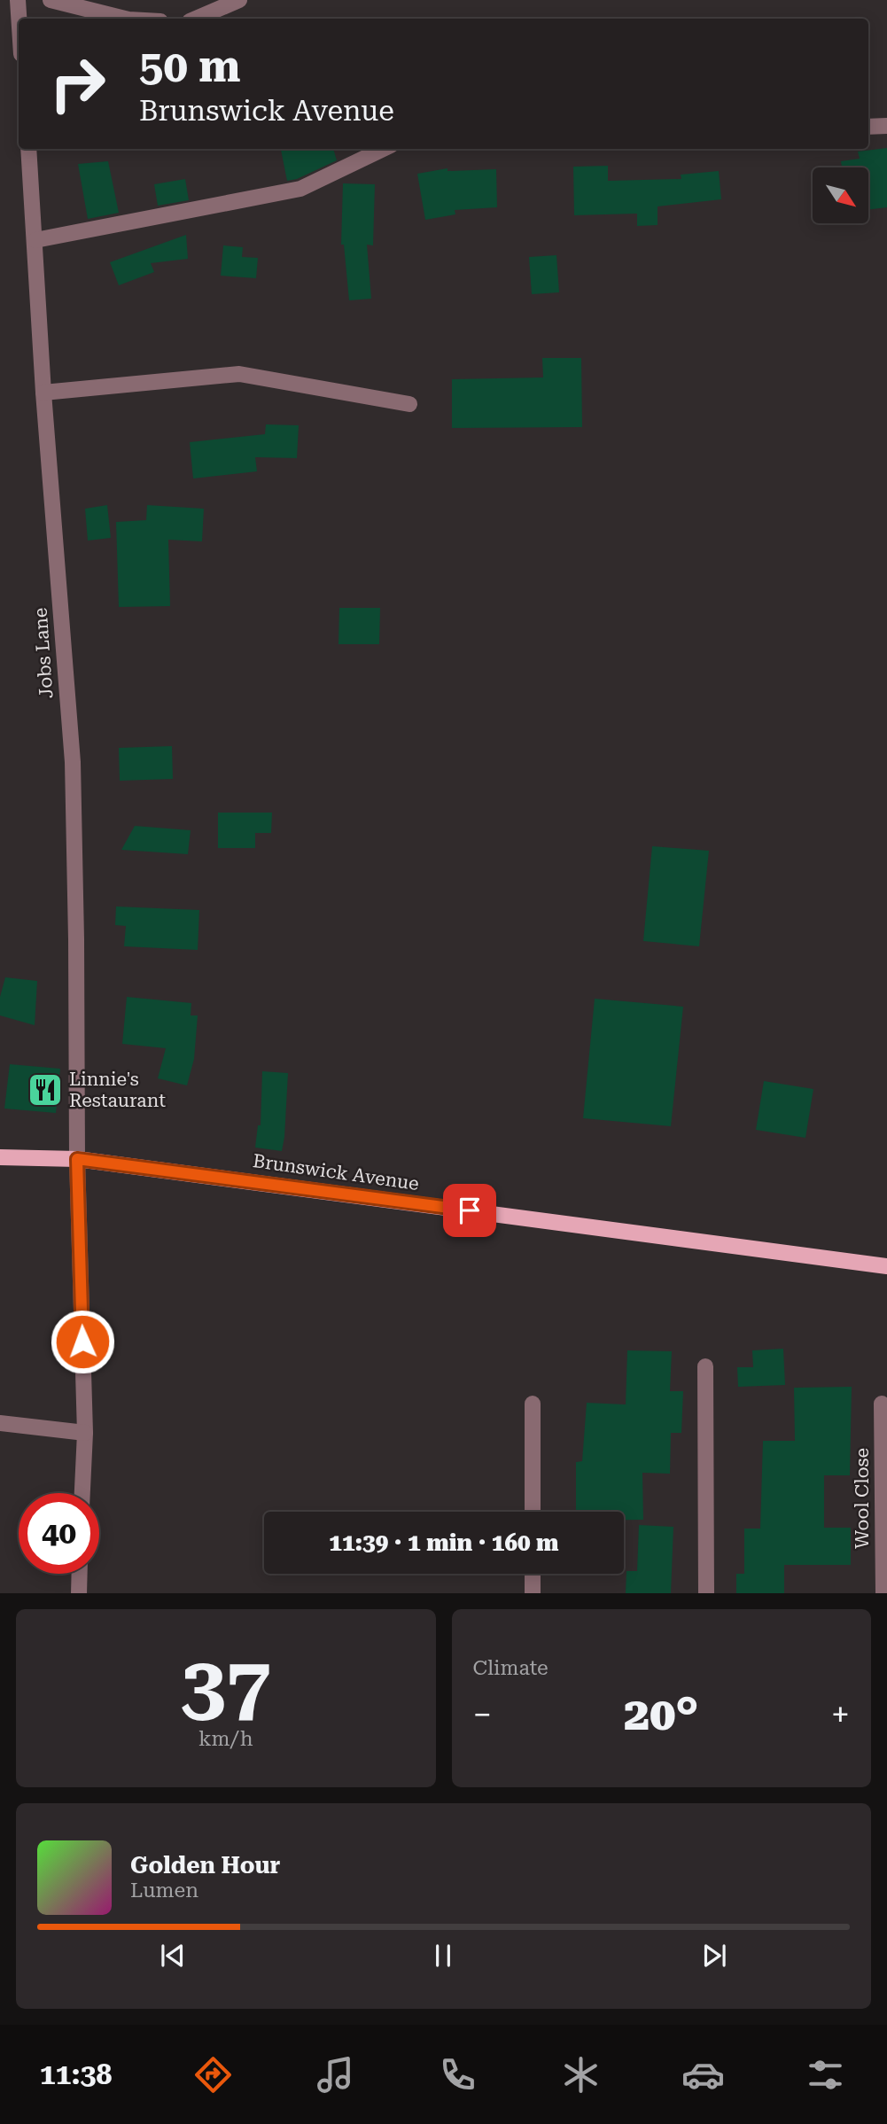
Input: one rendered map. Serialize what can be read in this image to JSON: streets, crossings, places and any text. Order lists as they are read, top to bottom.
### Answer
{
  "streets": {
    "main road": ["Brunswick Avenue"],
    "street": ["Jobs Lane", "Wool Close"]
  },
  "crossings": [
    ["Jobs Lane", "Brunswick Avenue"]
  ],
  "places": {
    "restaurant": ["Linnie's Restaurant"]
  },
  "north": "bottom right",
  "page": {
    "turn": ["50 m", "Brunswick Avenue"],
    "limit": "40",
    "trip": "11:39 · 1 min · 160 m",
    "tile": [
      ["37", "km/h"],
      "Climate"
    ],
    "heat": ["−", "20°", "+"],
    "song": ["Golden Hour", "Lumen"],
    "tabs": "11:38"
  }
}
